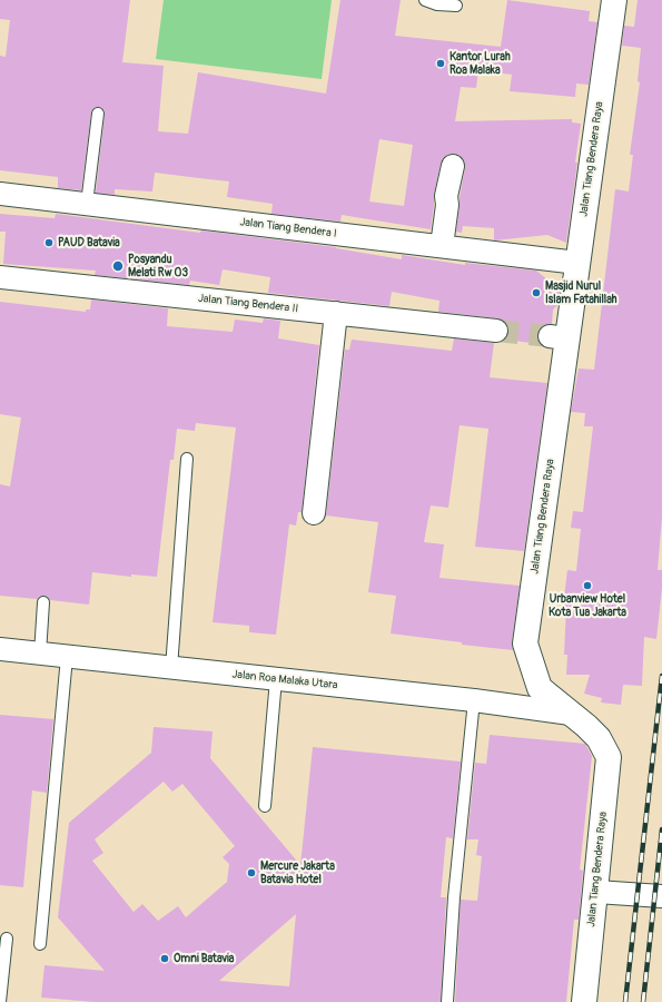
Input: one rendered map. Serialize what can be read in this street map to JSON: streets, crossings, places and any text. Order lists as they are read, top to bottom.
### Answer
{
  "streets": {
    "street": [
      "Jalan Tiang Bendera Raya",
      "Jalan Tiang Bendera I",
      "Jalan Tiang Bendera II",
      "Jalan Roa Malaka Utara"
    ]
  },
  "crossings": [
    ["Jalan Tiang Bendera Raya", "Jalan Tiang Bendera I"],
    ["Jalan Tiang Bendera Raya", "Jalan Roa Malaka Utara"]
  ],
  "places": [
    "Kantor Lurah Roa Malaka",
    "PAUD Batavia",
    "Posyandu Melati Rw 03",
    "Masjid Nurul Islam Fatahillah",
    "Urbanview Hotel Kota Tua Jakarta",
    "Mercure Jakarta Batavia Hotel",
    "Omni Batavia"
  ]
}
